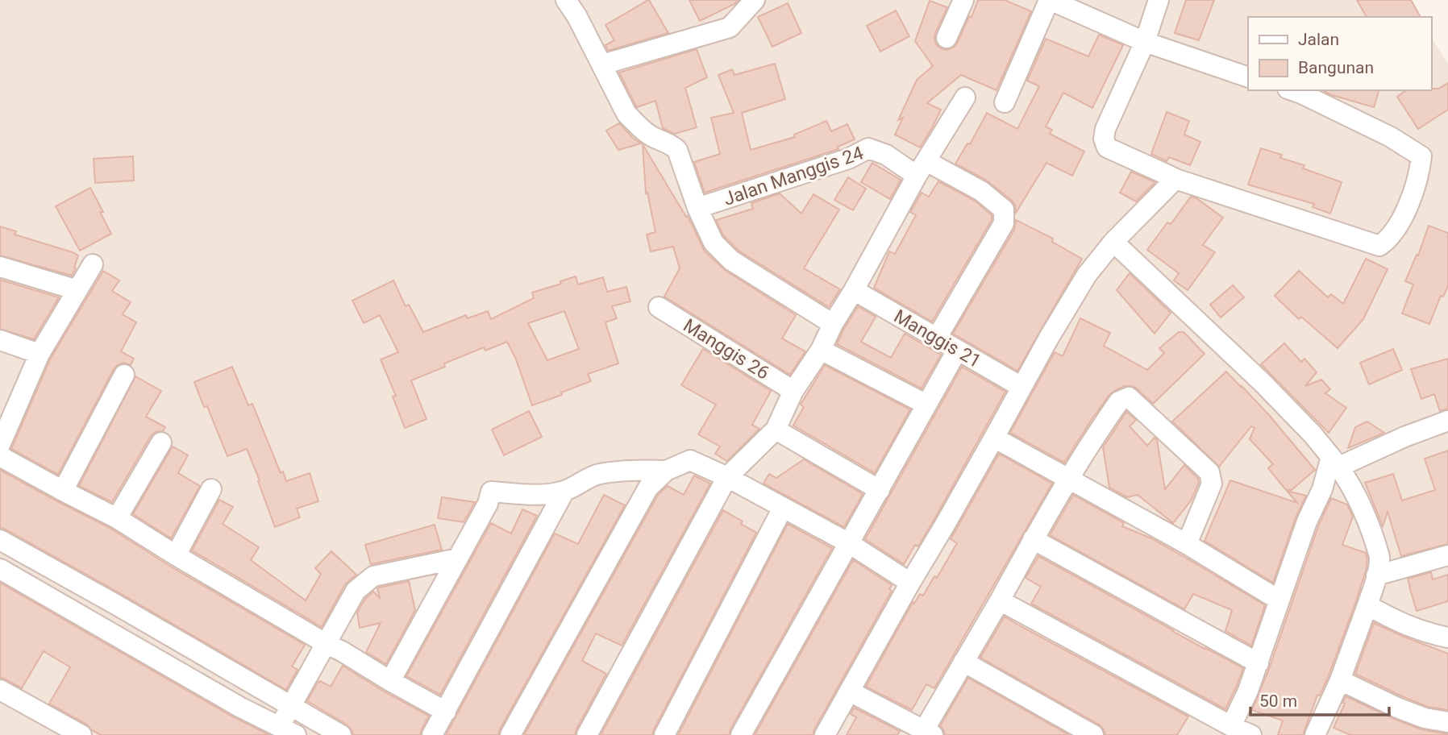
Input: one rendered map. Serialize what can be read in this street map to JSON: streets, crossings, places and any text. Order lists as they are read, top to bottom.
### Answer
{
  "streets": {
    "street": ["Jalan Manggis 24", "Manggis 21", "Manggis 26"]
  },
  "crossings": [
    ["Jalan Manggis 24", "Manggis 21"]
  ],
  "legend": ["Jalan", "Bangunan"],
  "scale_bar": "50 m"
}
